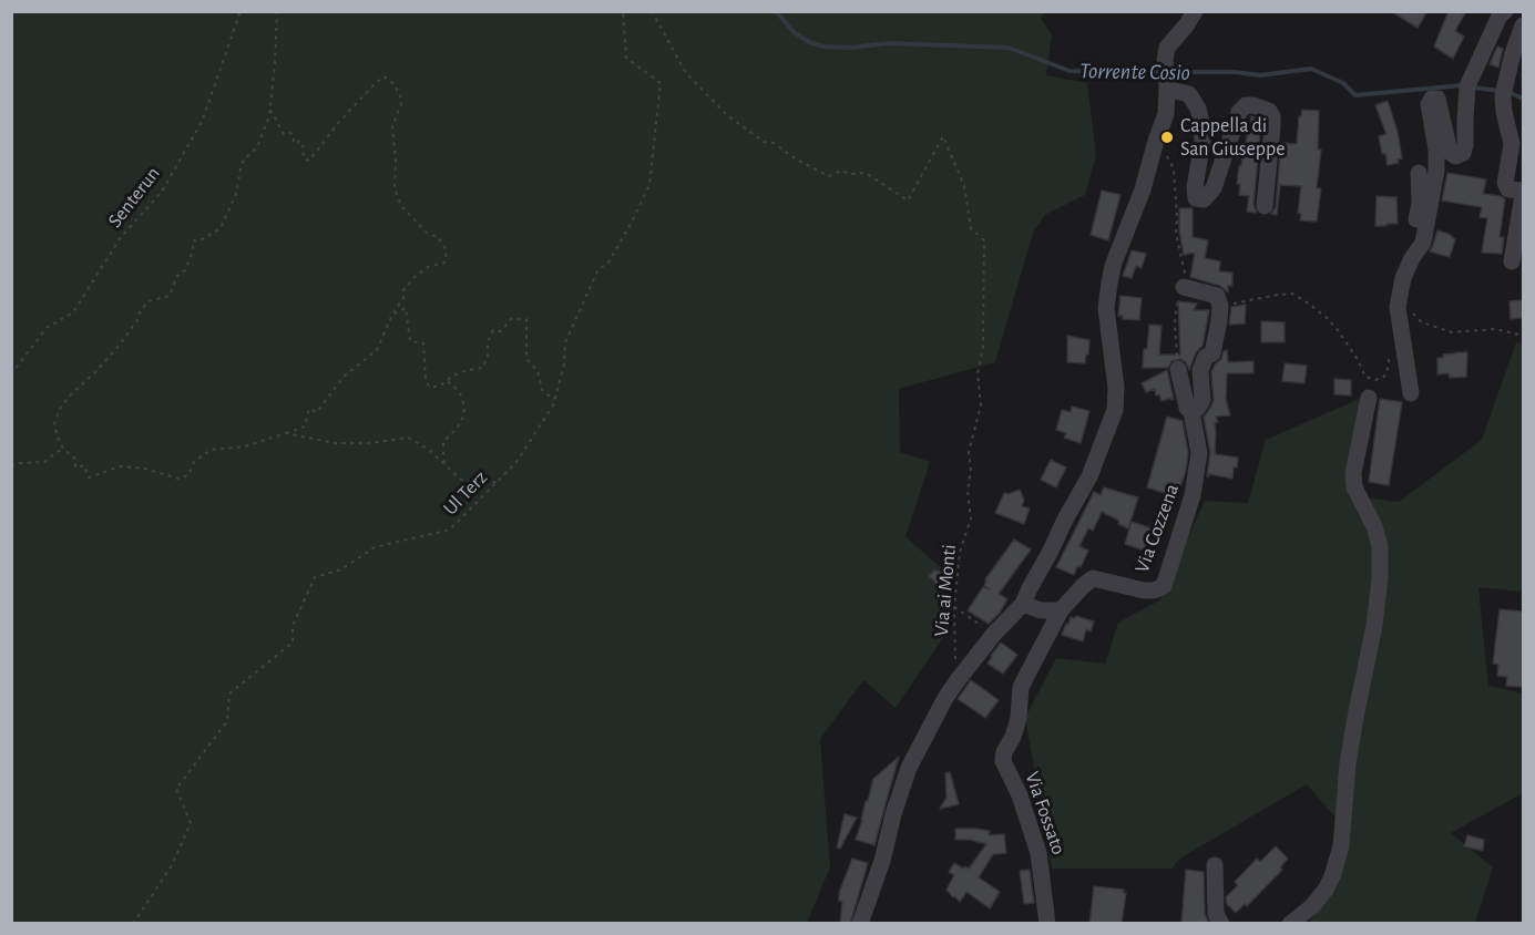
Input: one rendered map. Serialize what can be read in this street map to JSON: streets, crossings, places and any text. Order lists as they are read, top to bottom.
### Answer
{
  "streets": {
    "street": ["Via Cozzena", "Via Fossato"],
    "path": ["Senterun", "Ul Terz", "Via ai Monti"]
  },
  "crossings": [
    ["Via Cozzena", "Via Fossato"]
  ],
  "water": ["Torrente Cosio"],
  "places": ["Cappella di San Giuseppe"]
}
